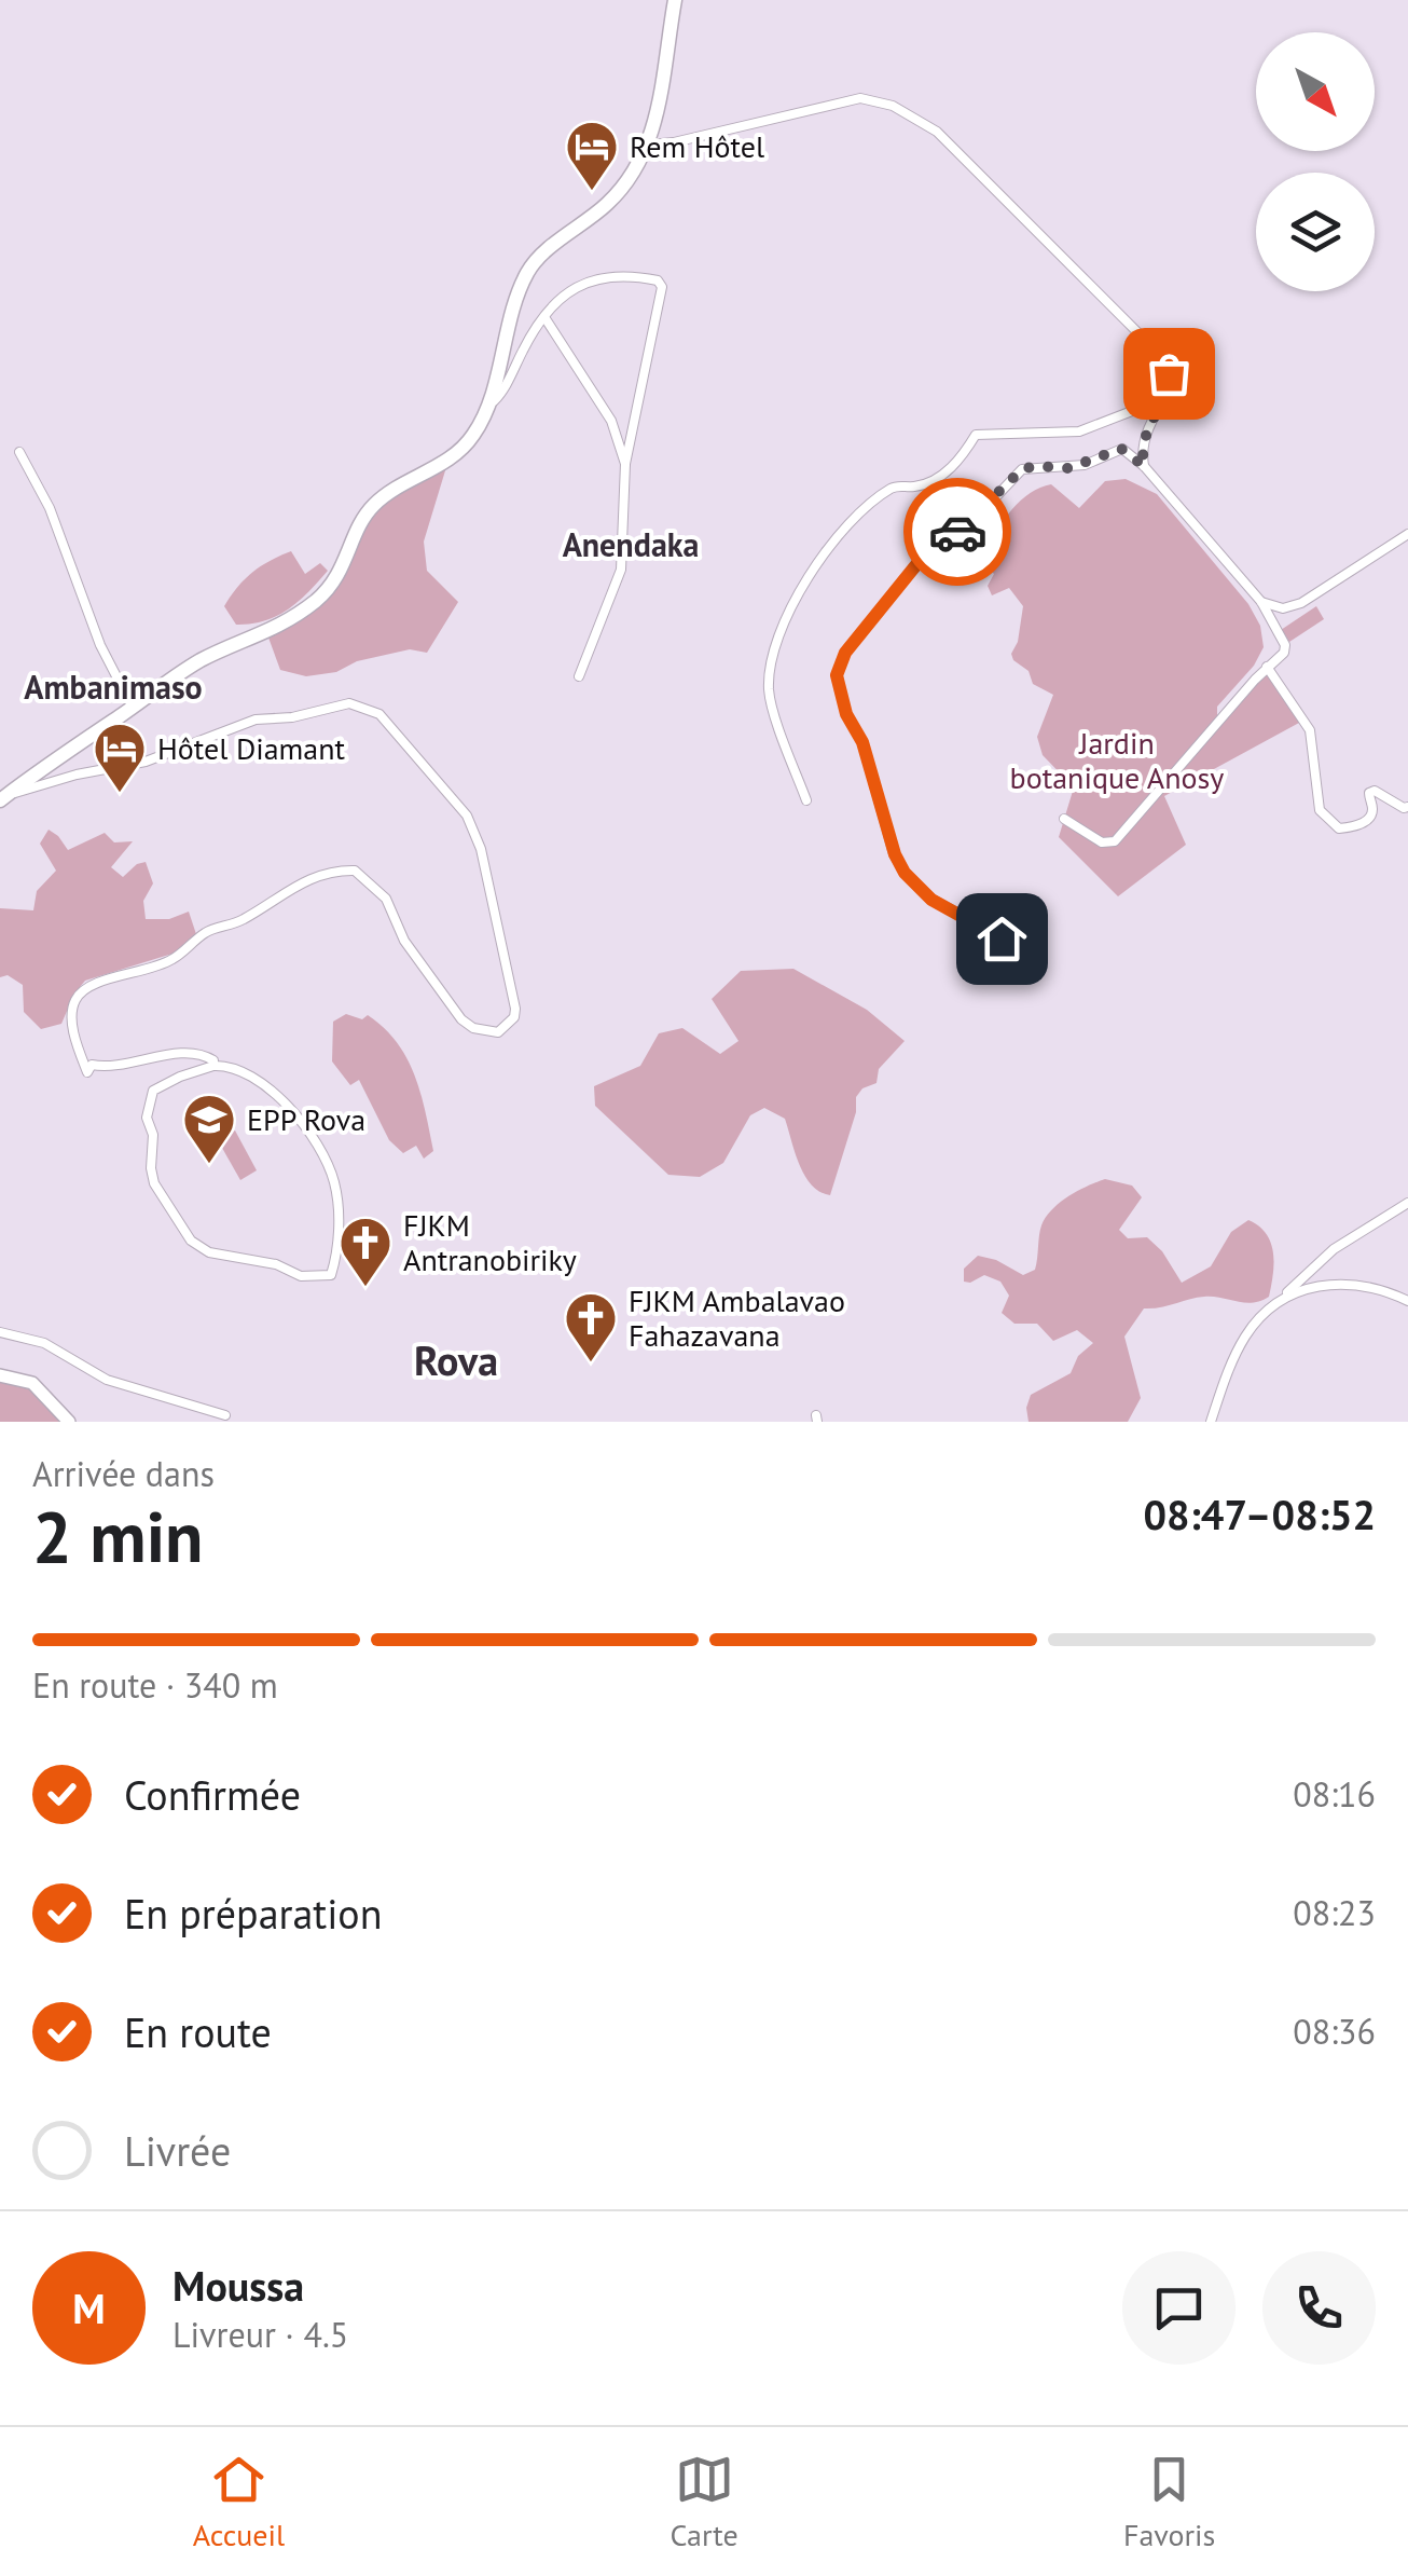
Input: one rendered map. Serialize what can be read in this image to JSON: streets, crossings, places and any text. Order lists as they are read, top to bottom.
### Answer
{
  "districts": ["Anendaka", "Ambanimaso", "Rova"],
  "parks": ["Jardin botanique Anosy"],
  "places": {
    "hotel": ["Rem Hôtel", "Hôtel Diamant"],
    "school or university": ["EPP Rova"],
    "church": ["FJKM Antranobiriky", "FJKM Ambalavao Fahazavana"]
  },
  "north": "bottom right",
  "page": {
    "heading": ["2 min", "Arrivée dans", "08:47–08:52"],
    "panel": ["Moussa", "Livreur · 4.5"],
    "bar": "En route · 340 m",
    "list": [
      ["Confirmée", "08:16"],
      ["En préparation", "08:23"],
      ["En route", "08:36"],
      "Livrée"
    ],
    "round": "M",
    "tabs": ["Accueil", "Carte", "Favoris"]
  }
}
